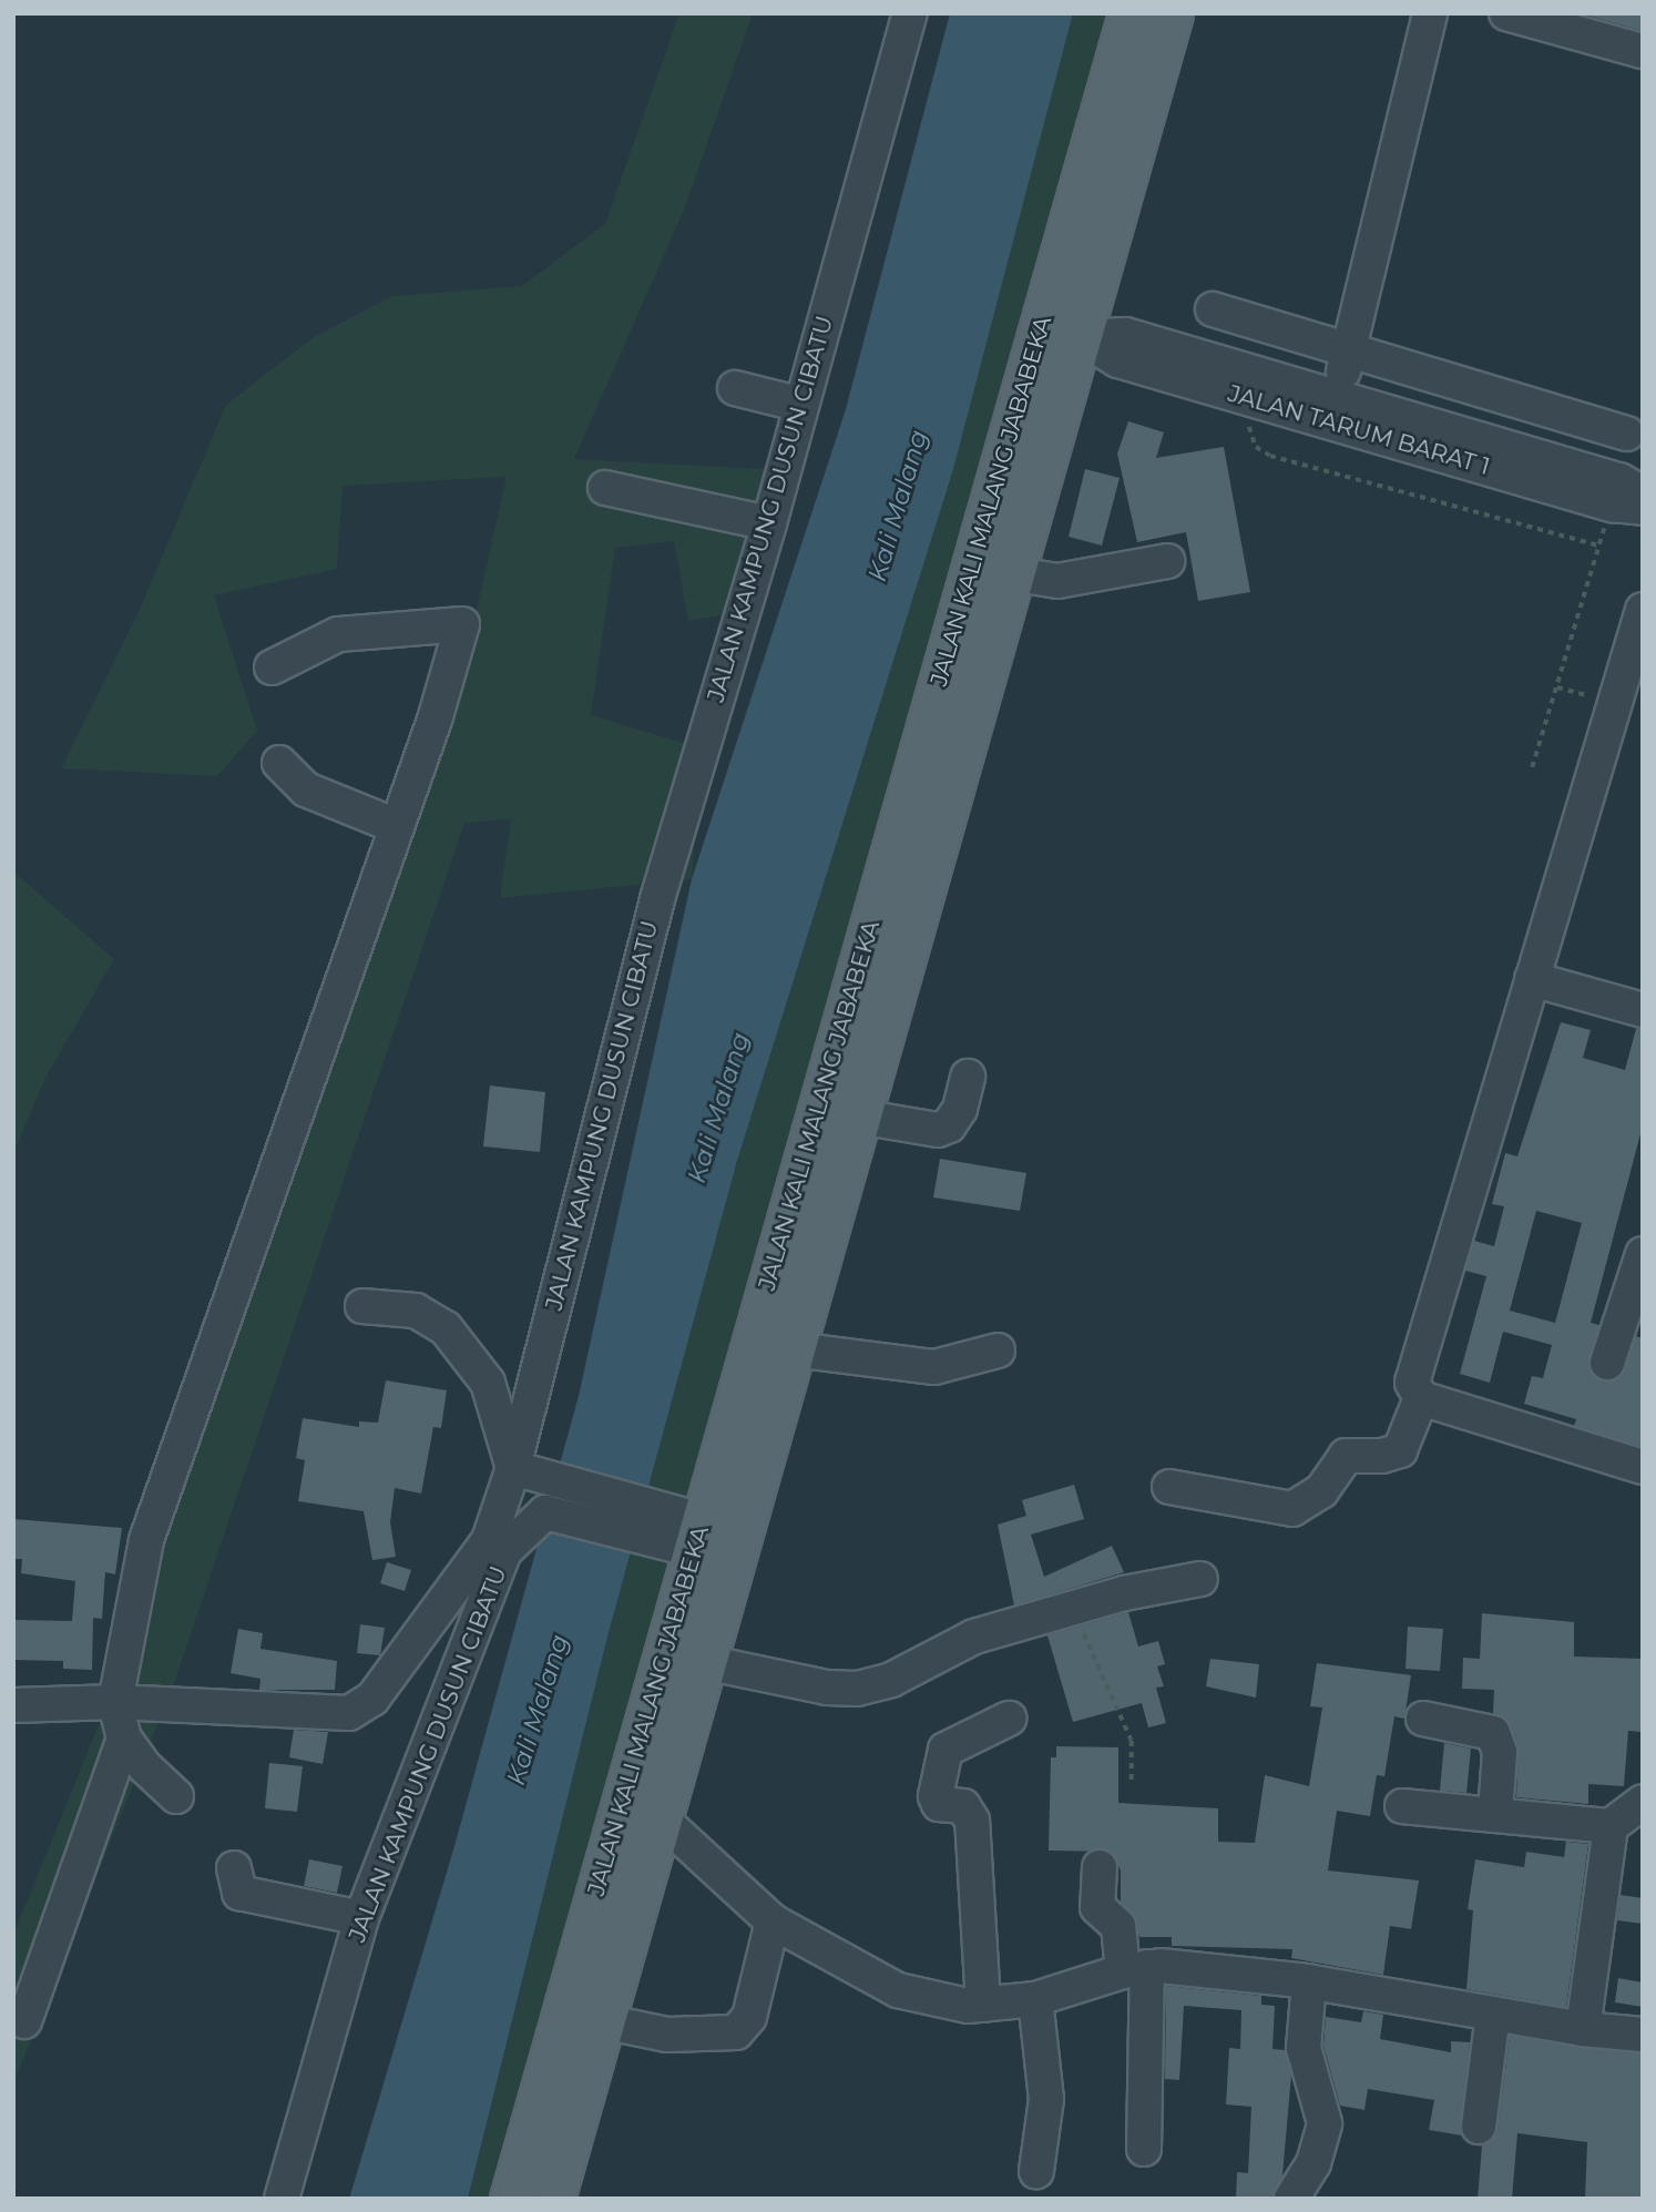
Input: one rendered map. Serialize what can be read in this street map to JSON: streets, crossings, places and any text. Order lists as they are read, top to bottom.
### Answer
{
  "streets": {
    "main road": ["JALAN KALI MALANG JABABEKA"],
    "street": ["JALAN TARUM BARAT 1", "JALAN KAMPUNG DUSUN CIBATU"]
  },
  "crossings": [
    ["JALAN TARUM BARAT 1", "JALAN KALI MALANG JABABEKA"]
  ],
  "water": ["Kali Malang"]
}
